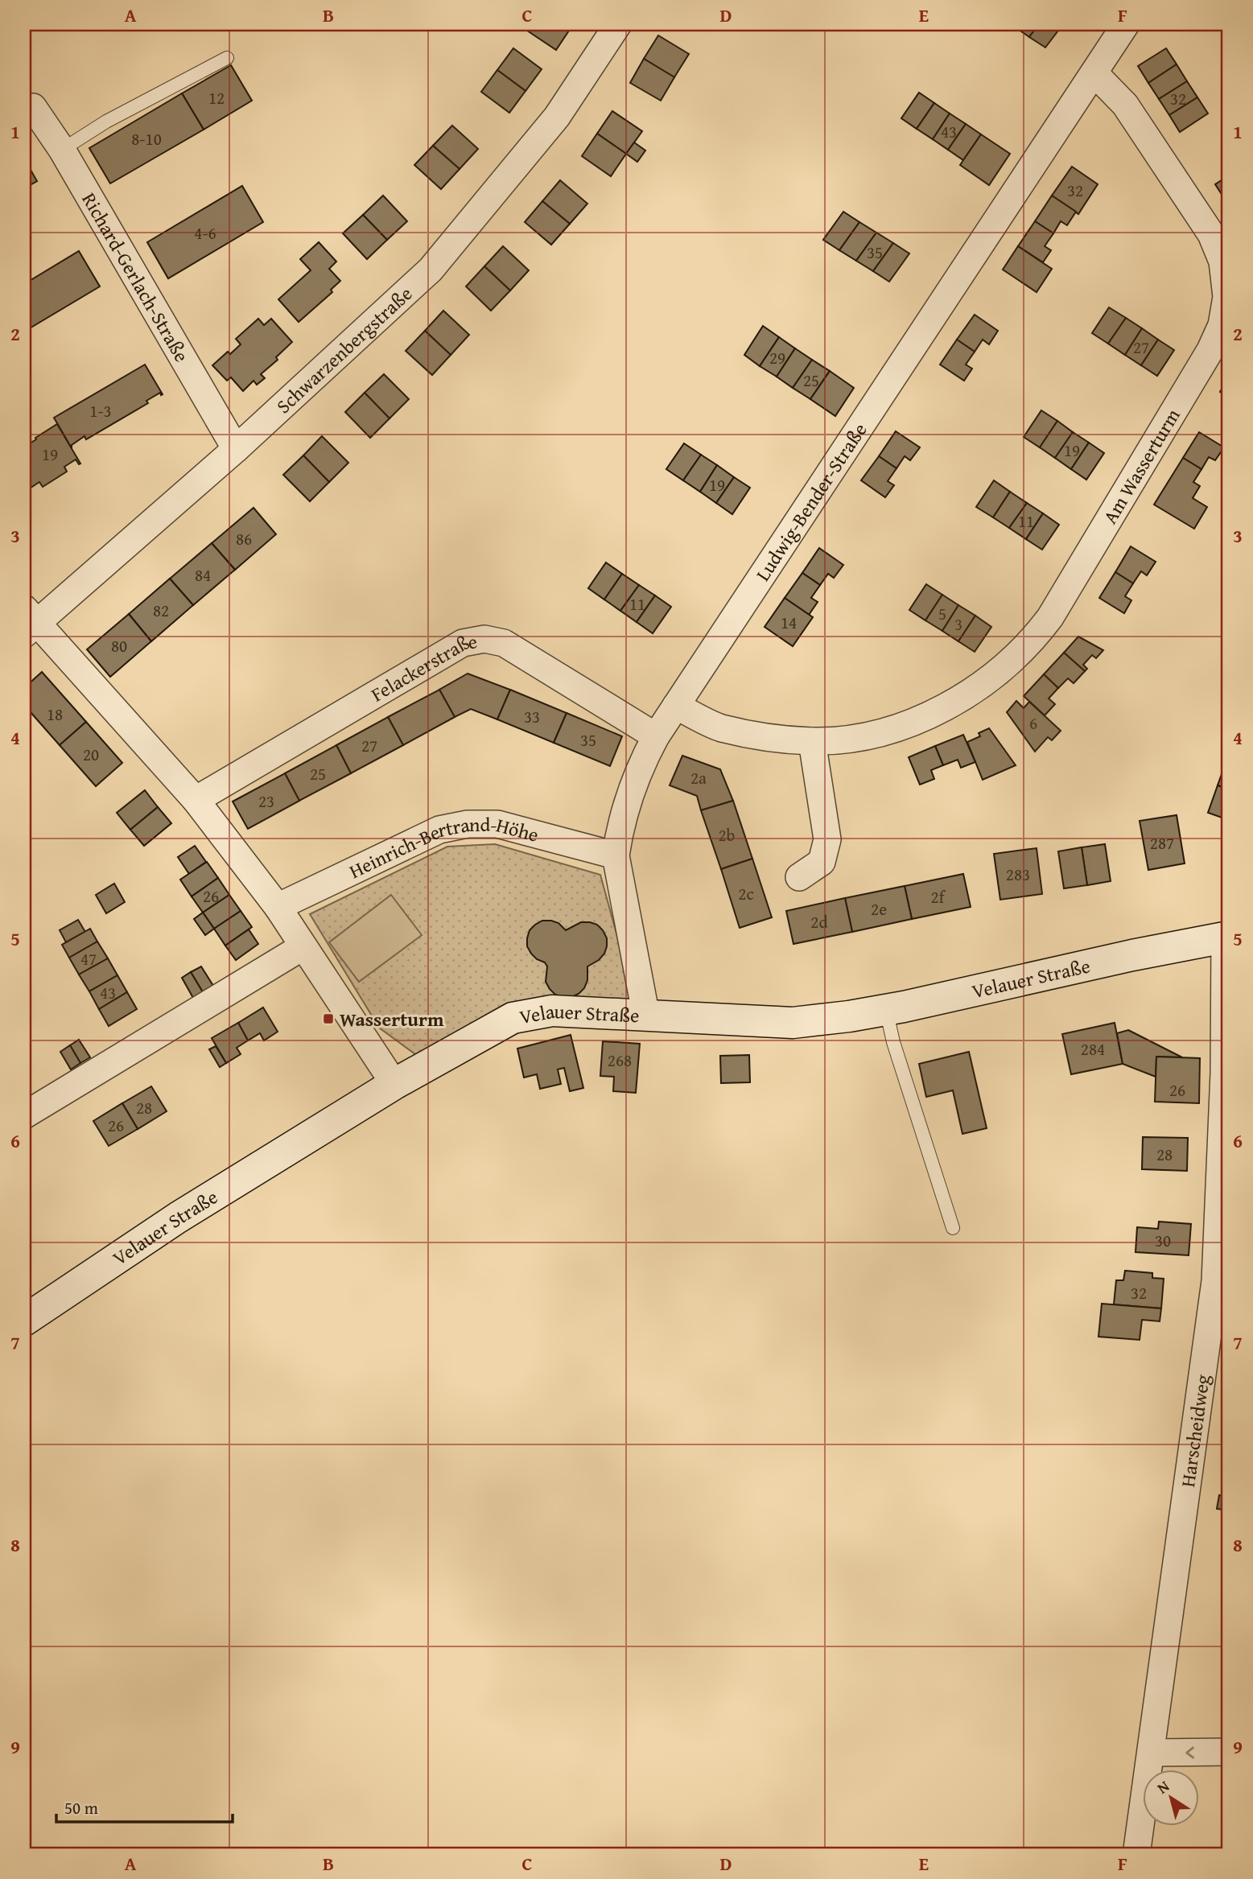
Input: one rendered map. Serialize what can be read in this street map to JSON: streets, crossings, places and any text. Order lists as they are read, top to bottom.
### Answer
{
  "streets": {
    "main road": ["Velauer Straße"],
    "street": [
      "Richard-Gerlach-Straße",
      "Schwarzenbergstraße",
      "Am Wasserturm",
      "Ludwig-Bender-Straße",
      "Felackerstraße",
      "Heinrich-Bertrand-Höhe",
      "Harscheidweg"
    ]
  },
  "crossings": [
    ["Richard-Gerlach-Straße", "Schwarzenbergstraße"],
    ["Am Wasserturm", "Ludwig-Bender-Straße"],
    ["Ludwig-Bender-Straße", "Felackerstraße"],
    ["Ludwig-Bender-Straße", "Heinrich-Bertrand-Höhe"],
    ["Ludwig-Bender-Straße", "Velauer Straße"],
    ["Velauer Straße", "Harscheidweg"]
  ],
  "places": {
    "transit": ["Wasserturm"]
  },
  "house_numbers": [
    "12",
    "32",
    "43",
    "8-10",
    "32",
    "4-6",
    "35",
    "27",
    "29",
    "25",
    "1-3",
    "19",
    "19",
    "19",
    "11",
    "86",
    "84",
    "11",
    "82",
    "5",
    "14",
    "3",
    "80",
    "18",
    "33",
    "6",
    "35",
    "27",
    "20",
    "25",
    "2a",
    "23",
    "2b",
    "287",
    "283",
    "2c",
    "26",
    "2f",
    "2e",
    "2d",
    "47",
    "43",
    "284",
    "268",
    "26",
    "28",
    "26",
    "28",
    "30",
    "32"
  ],
  "scale_bar": "50 m",
  "north": "top left",
  "grid": {
    "columns": [
      "A",
      "B",
      "C",
      "D",
      "E",
      "F"
    ],
    "rows": [
      "1",
      "2",
      "3",
      "4",
      "5",
      "6",
      "7",
      "8",
      "9"
    ]
  }
}
